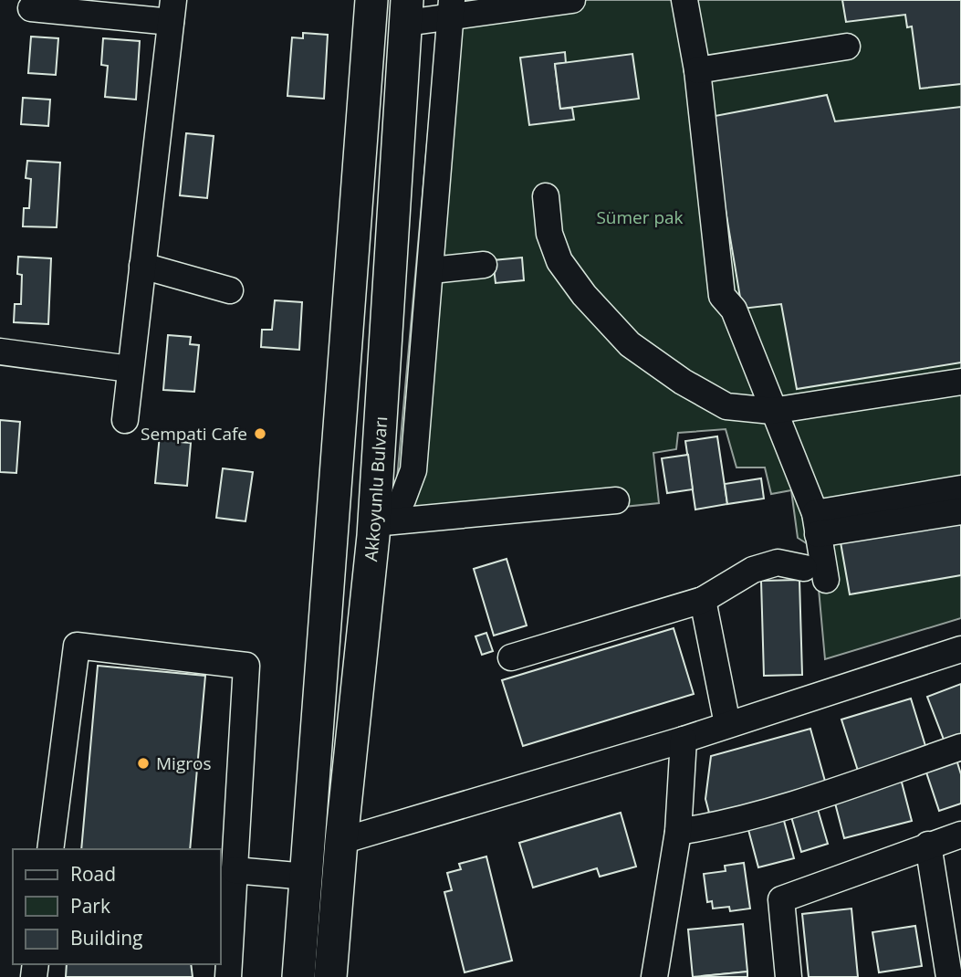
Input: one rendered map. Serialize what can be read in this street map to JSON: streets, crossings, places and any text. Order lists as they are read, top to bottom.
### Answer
{
  "streets": {
    "main road": ["Akkoyunlu Bulvarı"]
  },
  "parks": ["Sümer pak"],
  "places": ["Sempati Cafe", "Migros"],
  "legend": ["Road", "Park", "Building"]
}
